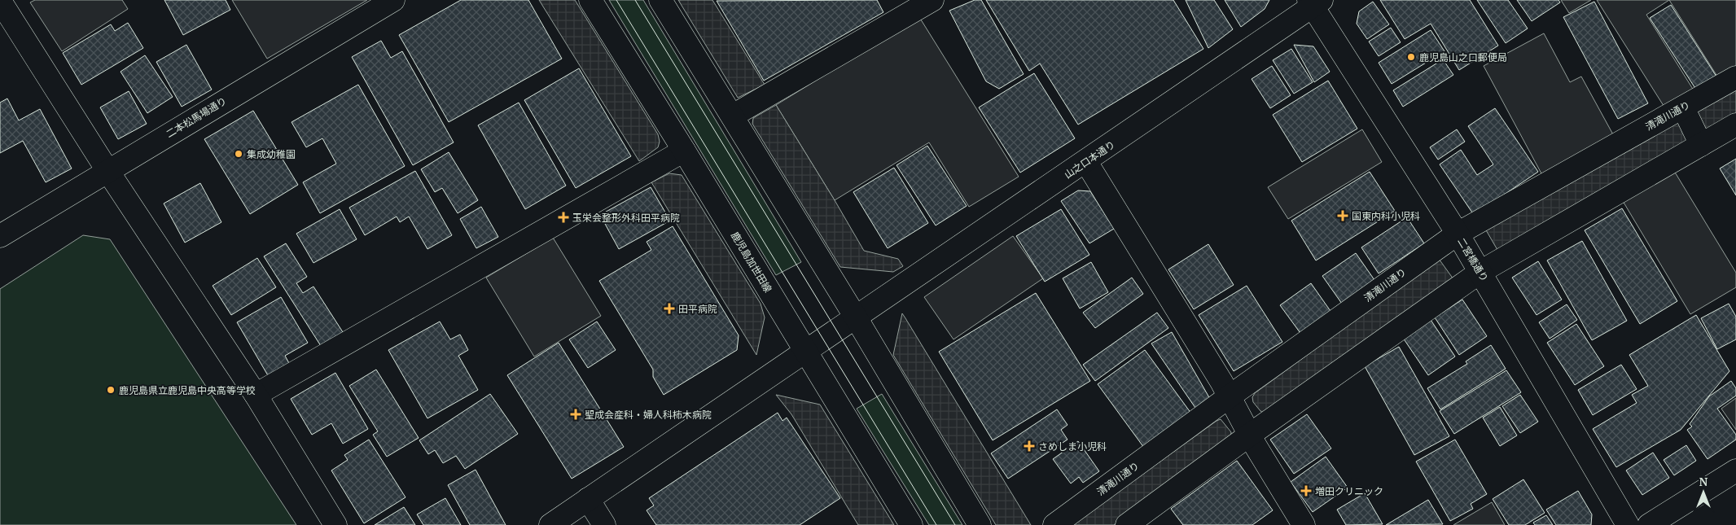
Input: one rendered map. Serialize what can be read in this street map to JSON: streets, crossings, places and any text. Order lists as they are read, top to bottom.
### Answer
{
  "streets": {
    "street": [
      "清滝川通り",
      "二本松馬場通り",
      "山之口本通り",
      "二宮橋通り",
      "鹿児島加世田線"
    ]
  },
  "crossings": [
    ["清滝川通り", "二宮橋通り"],
    ["山之口本通り", "二宮橋通り"],
    ["山之口本通り", "鹿児島加世田線"]
  ],
  "places": {
    "other": ["鹿児島山之口郵便局", "集成幼稚園", "鹿児島県立鹿児島中央高等学校"],
    "health": [
      "国東内科小児科",
      "玉栄会整形外科田平病院",
      "田平病院",
      "聖成会産科・婦人科柿木病院",
      "さめしま小児科",
      "増田クリニック"
    ]
  },
  "north": "top"
}
